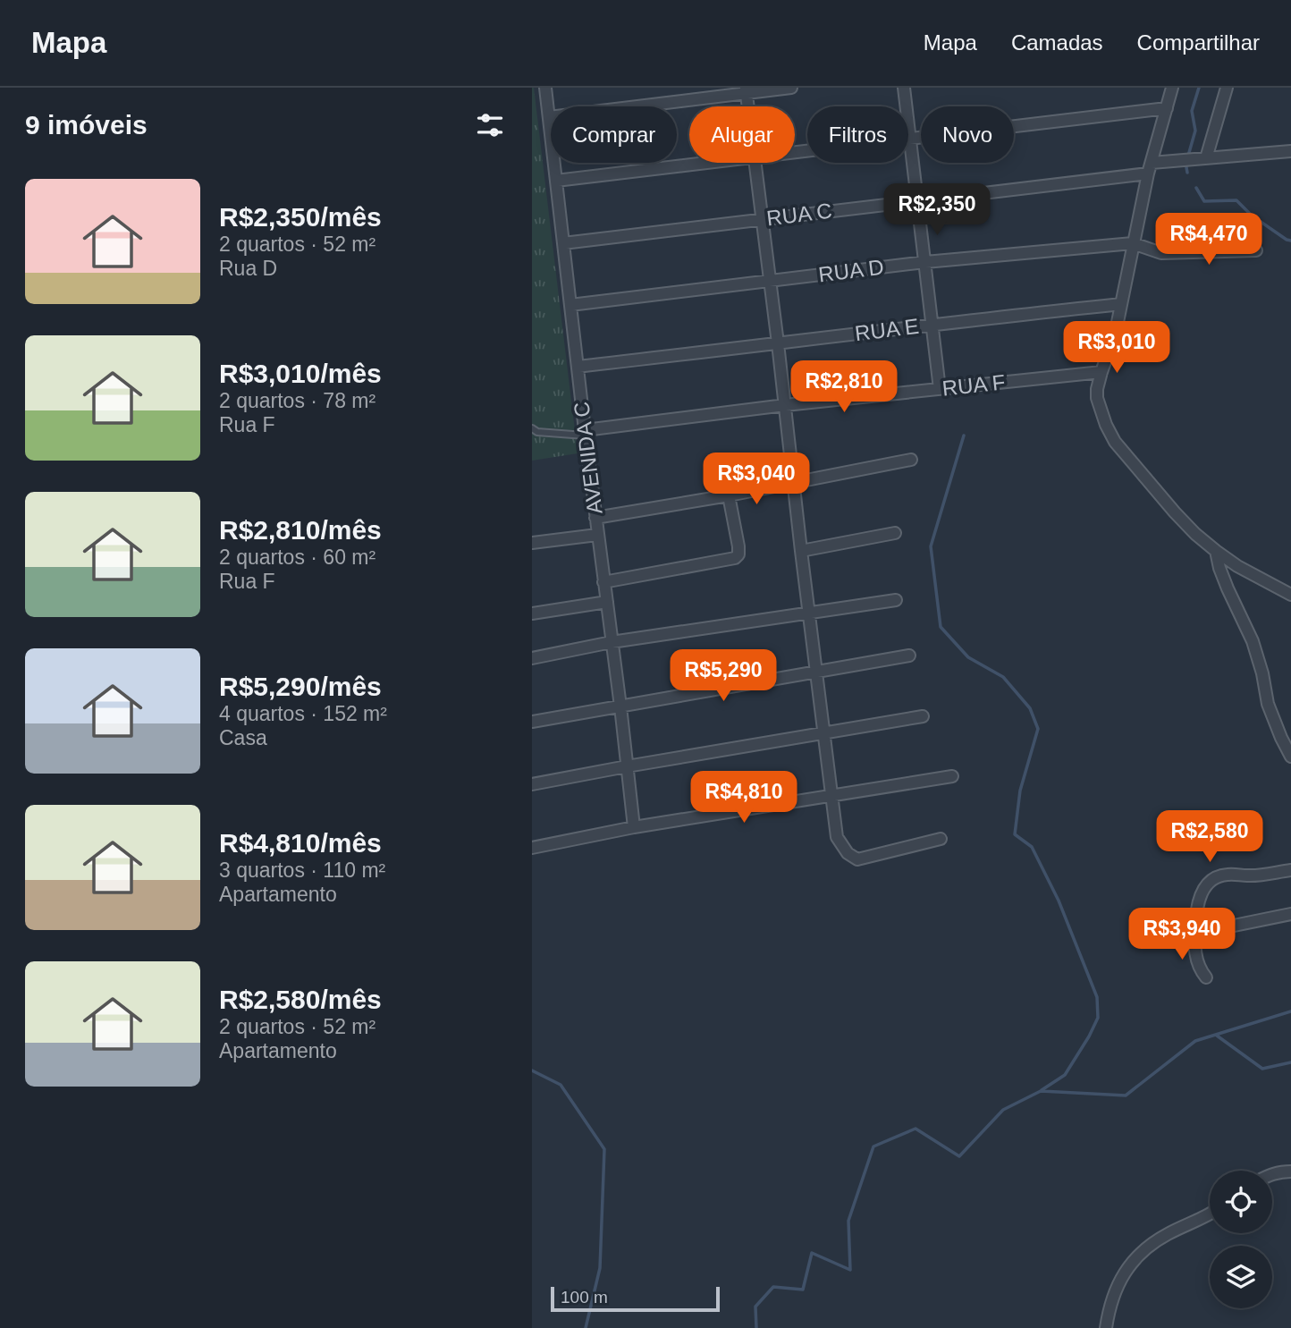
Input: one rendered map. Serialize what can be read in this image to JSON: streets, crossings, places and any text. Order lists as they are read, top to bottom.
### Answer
{
  "streets": {
    "street": [
      "RUA C",
      "RUA D",
      "RUA E",
      "RUA F",
      "AVENIDA C"
    ]
  },
  "crossings": [
    ["RUA C", "AVENIDA C"],
    ["RUA D", "AVENIDA C"],
    ["RUA E", "AVENIDA C"],
    ["RUA F", "AVENIDA C"]
  ],
  "scale_bar": "100 m",
  "page": {
    "header": "Mapa",
    "nav": ["Mapa", "Camadas", "Compartilhar"],
    "heading": "9 imóveis",
    "chip": [
      "Comprar",
      "Alugar",
      "Filtros",
      "Novo"
    ],
    "list": [
      {
        "name": "R$2,350/mês",
        "note": "2 quartos · 52 m² · Rua D"
      },
      {
        "name": "R$3,010/mês",
        "note": "2 quartos · 78 m² · Rua F"
      },
      {
        "name": "R$2,810/mês",
        "note": "2 quartos · 60 m² · Rua F"
      },
      {
        "name": "R$5,290/mês",
        "note": "4 quartos · 152 m² · Casa"
      },
      {
        "name": "R$4,810/mês",
        "note": "3 quartos · 110 m² · Apartamento"
      },
      {
        "name": "R$2,580/mês",
        "note": "2 quartos · 52 m² · Apartamento"
      }
    ],
    "price": [
      "R$2,350",
      "R$4,470",
      "R$3,010",
      "R$2,810",
      "R$3,040",
      "R$5,290",
      "R$4,810",
      "R$2,580",
      "R$3,940"
    ],
    "scale": "100 m"
  }
}
